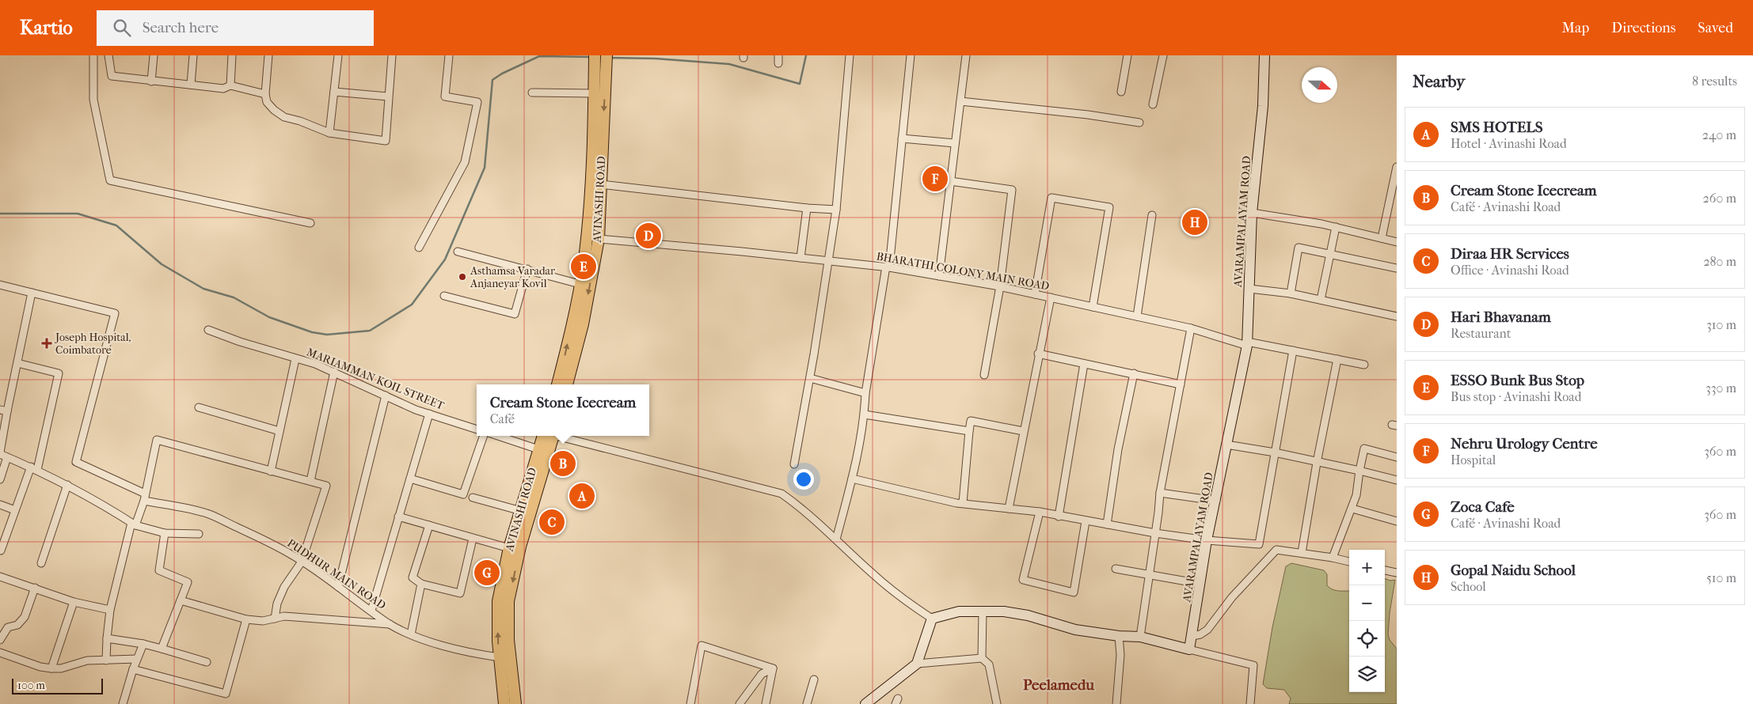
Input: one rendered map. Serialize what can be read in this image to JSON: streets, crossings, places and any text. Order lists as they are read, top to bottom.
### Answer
{
  "streets": {
    "main road": ["AVINASHI ROAD"],
    "street": [
      "AVARAMPALAYAM ROAD",
      "BHARATHI COLONY MAIN ROAD",
      "MARIAMMAN KOIL STREET",
      "PUDHUR MAIN ROAD"
    ]
  },
  "crossings": [
    ["AVINASHI ROAD", "BHARATHI COLONY MAIN ROAD"],
    ["AVINASHI ROAD", "PUDHUR MAIN ROAD"],
    ["AVARAMPALAYAM ROAD", "BHARATHI COLONY MAIN ROAD"]
  ],
  "districts": ["Peelamedu"],
  "places": {
    "other": ["Asthamsa Varadar Anjaneyar Kovil"],
    "health": ["Joseph Hospital, Coimbatore"]
  },
  "scale_bar": "100 m",
  "north": "right",
  "page": {
    "header": "Kartio",
    "search": "Search here",
    "nav": ["Map", "Directions", "Saved"],
    "heading": ["Nearby", "8 results"],
    "list": [
      {
        "mark": "A",
        "name": "SMS HOTELS",
        "note": "Hotel · Avinashi Road",
        "value": "240 m"
      },
      {
        "mark": "B",
        "name": "Cream Stone Icecream",
        "note": "Café · Avinashi Road",
        "value": "260 m"
      },
      {
        "mark": "C",
        "name": "Diraa HR Services",
        "note": "Office · Avinashi Road",
        "value": "280 m"
      },
      {
        "mark": "D",
        "name": "Hari Bhavanam",
        "note": "Restaurant",
        "value": "310 m"
      },
      {
        "mark": "E",
        "name": "ESSO Bunk Bus Stop",
        "note": "Bus stop · Avinashi Road",
        "value": "330 m"
      },
      {
        "mark": "F",
        "name": "Nehru Urology Centre",
        "note": "Hospital",
        "value": "360 m"
      },
      {
        "mark": "G",
        "name": "Zoca Cafe",
        "note": "Café · Avinashi Road",
        "value": "360 m"
      },
      {
        "mark": "H",
        "name": "Gopal Naidu School",
        "note": "School",
        "value": "510 m"
      }
    ],
    "pins": [
      "F",
      "H",
      "D",
      "E",
      "B",
      "A",
      "C",
      "G"
    ],
    "popup": ["Cream Stone Icecream", "Café"],
    "map_buttons": ["+", "−"],
    "scale": "100 m"
  }
}
